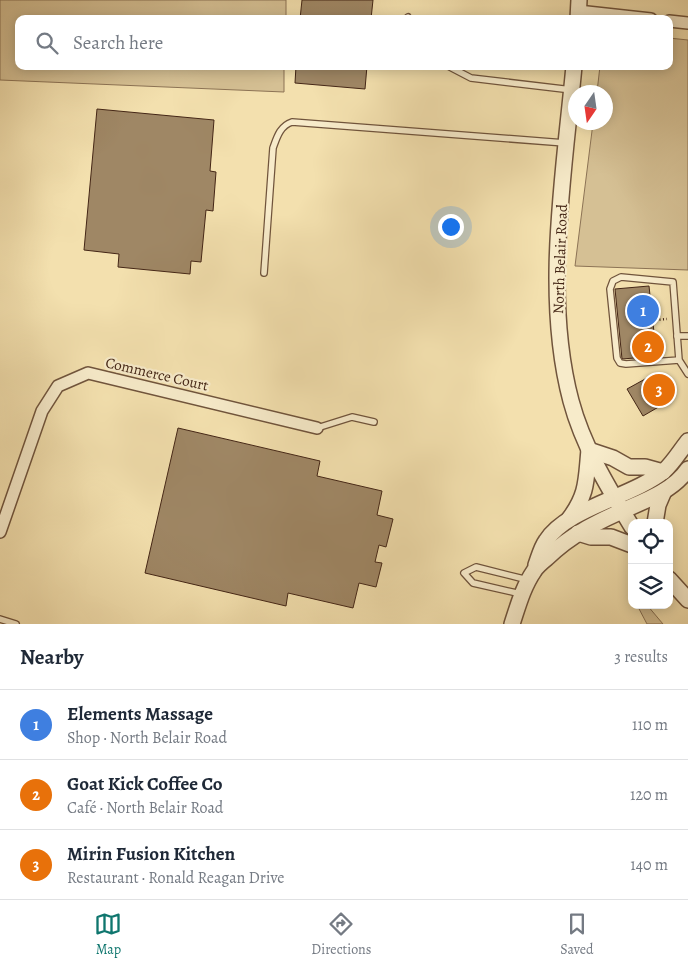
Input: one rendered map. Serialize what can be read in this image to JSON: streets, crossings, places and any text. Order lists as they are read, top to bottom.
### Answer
{
  "streets": {
    "street": ["North Belair Road", "Commerce Court"]
  },
  "north": "bottom",
  "page": {
    "search": "Search here",
    "pins": ["1", "2", "3"],
    "heading": ["Nearby", "3 results"],
    "list": [
      {
        "mark": "1",
        "name": "Elements Massage",
        "note": "Shop · North Belair Road",
        "value": "110 m"
      },
      {
        "mark": "2",
        "name": "Goat Kick Coffee Co",
        "note": "Café · North Belair Road",
        "value": "120 m"
      },
      {
        "mark": "3",
        "name": "Mirin Fusion Kitchen",
        "note": "Restaurant · Ronald Reagan Drive",
        "value": "140 m"
      }
    ],
    "nav": ["Map", "Directions", "Saved"]
  }
}
